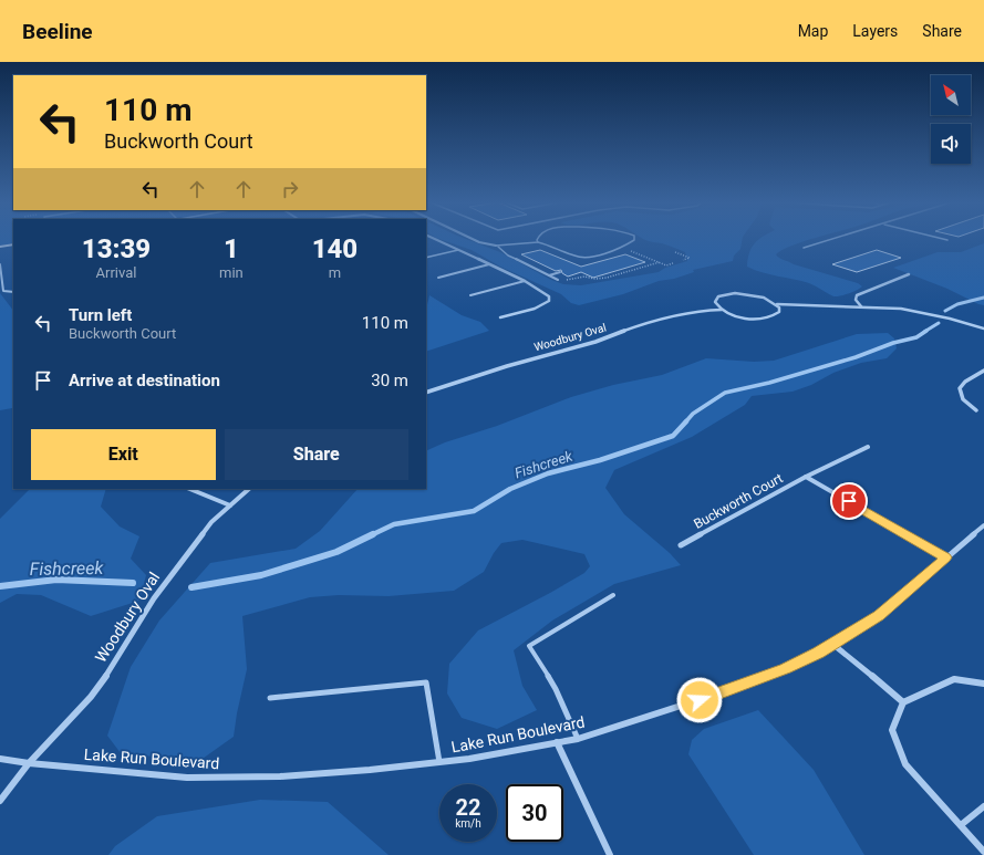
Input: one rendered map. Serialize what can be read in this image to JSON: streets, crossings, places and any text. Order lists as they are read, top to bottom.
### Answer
{
  "streets": {
    "street": ["Woodbury Oval", "Buckworth Court", "Lake Run Boulevard"]
  },
  "crossings": [
    ["Woodbury Oval", "Lake Run Boulevard"]
  ],
  "water": ["Fishcreek"],
  "north": "top left",
  "page": {
    "header": "Beeline",
    "nav": ["Map", "Layers", "Share"],
    "turn": ["110 m", "Buckworth Court"],
    "eta": [
      "13:39",
      "Arrival",
      "1",
      "min",
      "140",
      "m"
    ],
    "list": [
      {
        "name": "Turn left",
        "note": "Buckworth Court",
        "value": "110 m"
      },
      {
        "name": "Arrive at destination",
        "value": "30 m"
      }
    ],
    "buttons": ["Exit", "Share"],
    "speed": "22 km/h",
    "limit": "30"
  }
}
